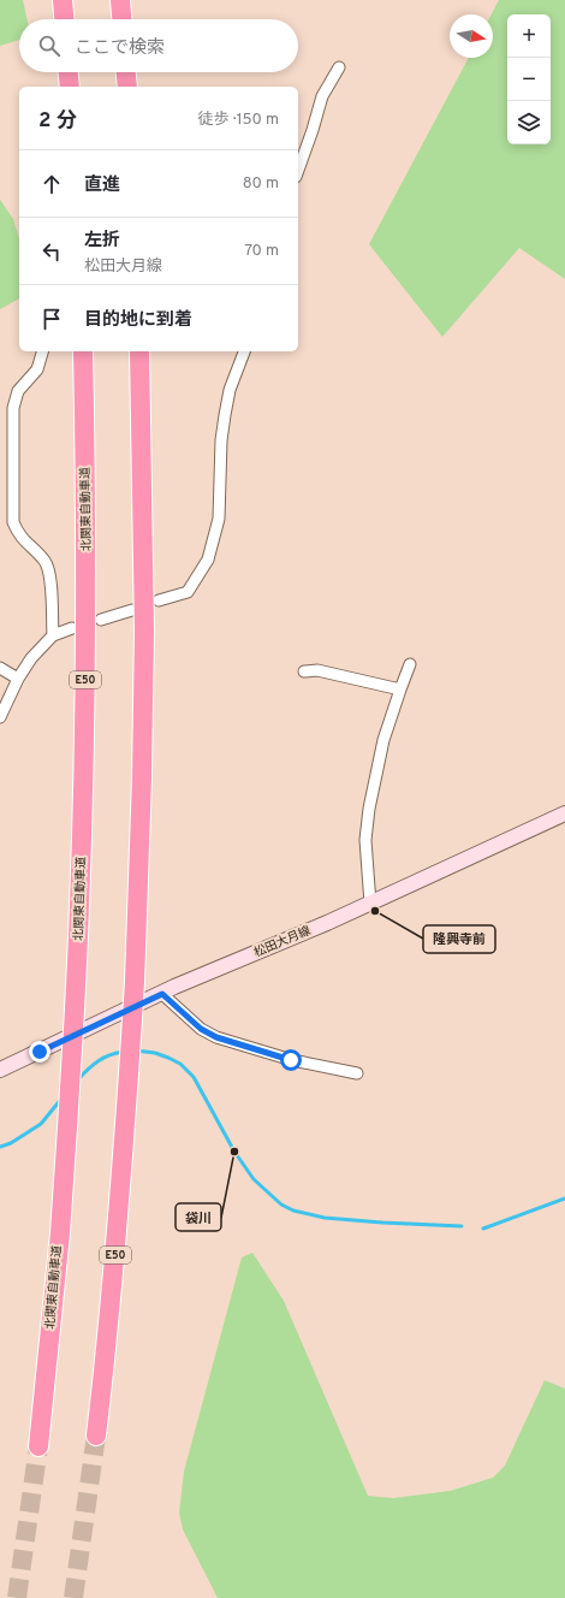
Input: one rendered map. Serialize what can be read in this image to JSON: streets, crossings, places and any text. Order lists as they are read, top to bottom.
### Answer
{
  "streets": {
    "highway": ["北関東自動車道", "E50"],
    "main road": ["松田大月線"]
  },
  "places": ["隆興寺前", "袋川"],
  "north": "right",
  "page": {
    "map_buttons": ["+", "−"],
    "search": "ここで検索",
    "heading": ["2 分", "徒歩 · 150 m"],
    "list": [
      ["直進", "80 m"],
      ["左折", "松田大月線", "70 m"],
      "目的地に到着"
    ]
  }
}
